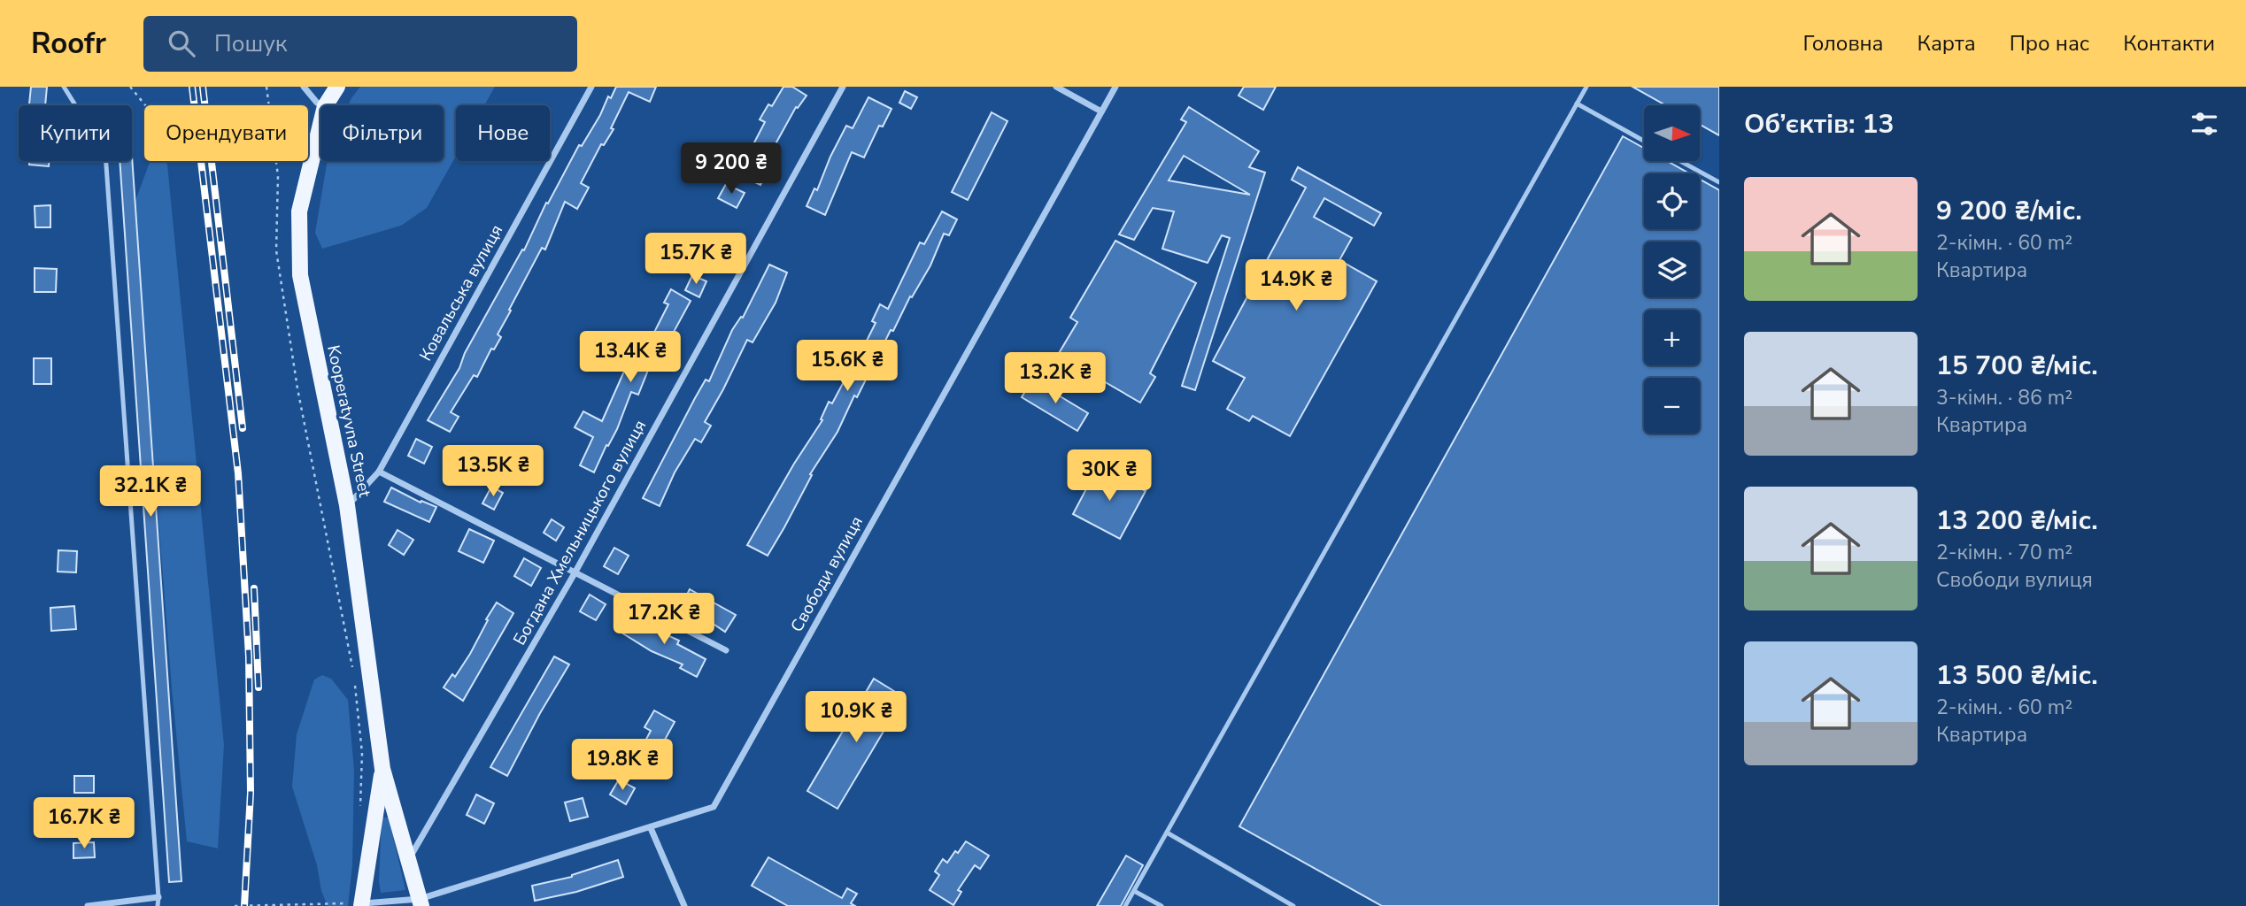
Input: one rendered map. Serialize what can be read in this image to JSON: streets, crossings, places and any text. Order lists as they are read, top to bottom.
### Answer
{
  "streets": {
    "main road": ["Kooperatyvna Street"],
    "street": ["Ковальська вулиця", "Богдана Хмельницького вулиця", "Свободи вулиця"]
  },
  "crossings": [
    ["Ковальська вулиця", "Kooperatyvna Street"]
  ],
  "north": "right",
  "page": {
    "header": "Roofr",
    "search": "Пошук",
    "nav": [
      "Головна",
      "Карта",
      "Про нас",
      "Контакти"
    ],
    "heading": "Об’єктів: 13",
    "map_buttons": ["+", "−"],
    "chip": [
      "Купити",
      "Орендувати",
      "Фільтри",
      "Нове"
    ],
    "price": [
      "9 200 ₴",
      "15.7K ₴",
      "14.9K ₴",
      "13.4K ₴",
      "15.6K ₴",
      "13.2K ₴",
      "13.5K ₴",
      "30K ₴",
      "32.1K ₴",
      "17.2K ₴",
      "10.9K ₴",
      "19.8K ₴",
      "16.7K ₴"
    ],
    "list": [
      {
        "name": "9 200 ₴/міс.",
        "note": "2-кімн. · 60 m² · Квартира"
      },
      {
        "name": "15 700 ₴/міс.",
        "note": "3-кімн. · 86 m² · Квартира"
      },
      {
        "name": "13 200 ₴/міс.",
        "note": "2-кімн. · 70 m² · Свободи вулиця"
      },
      {
        "name": "13 500 ₴/міс.",
        "note": "2-кімн. · 60 m² · Квартира"
      }
    ]
  }
}
